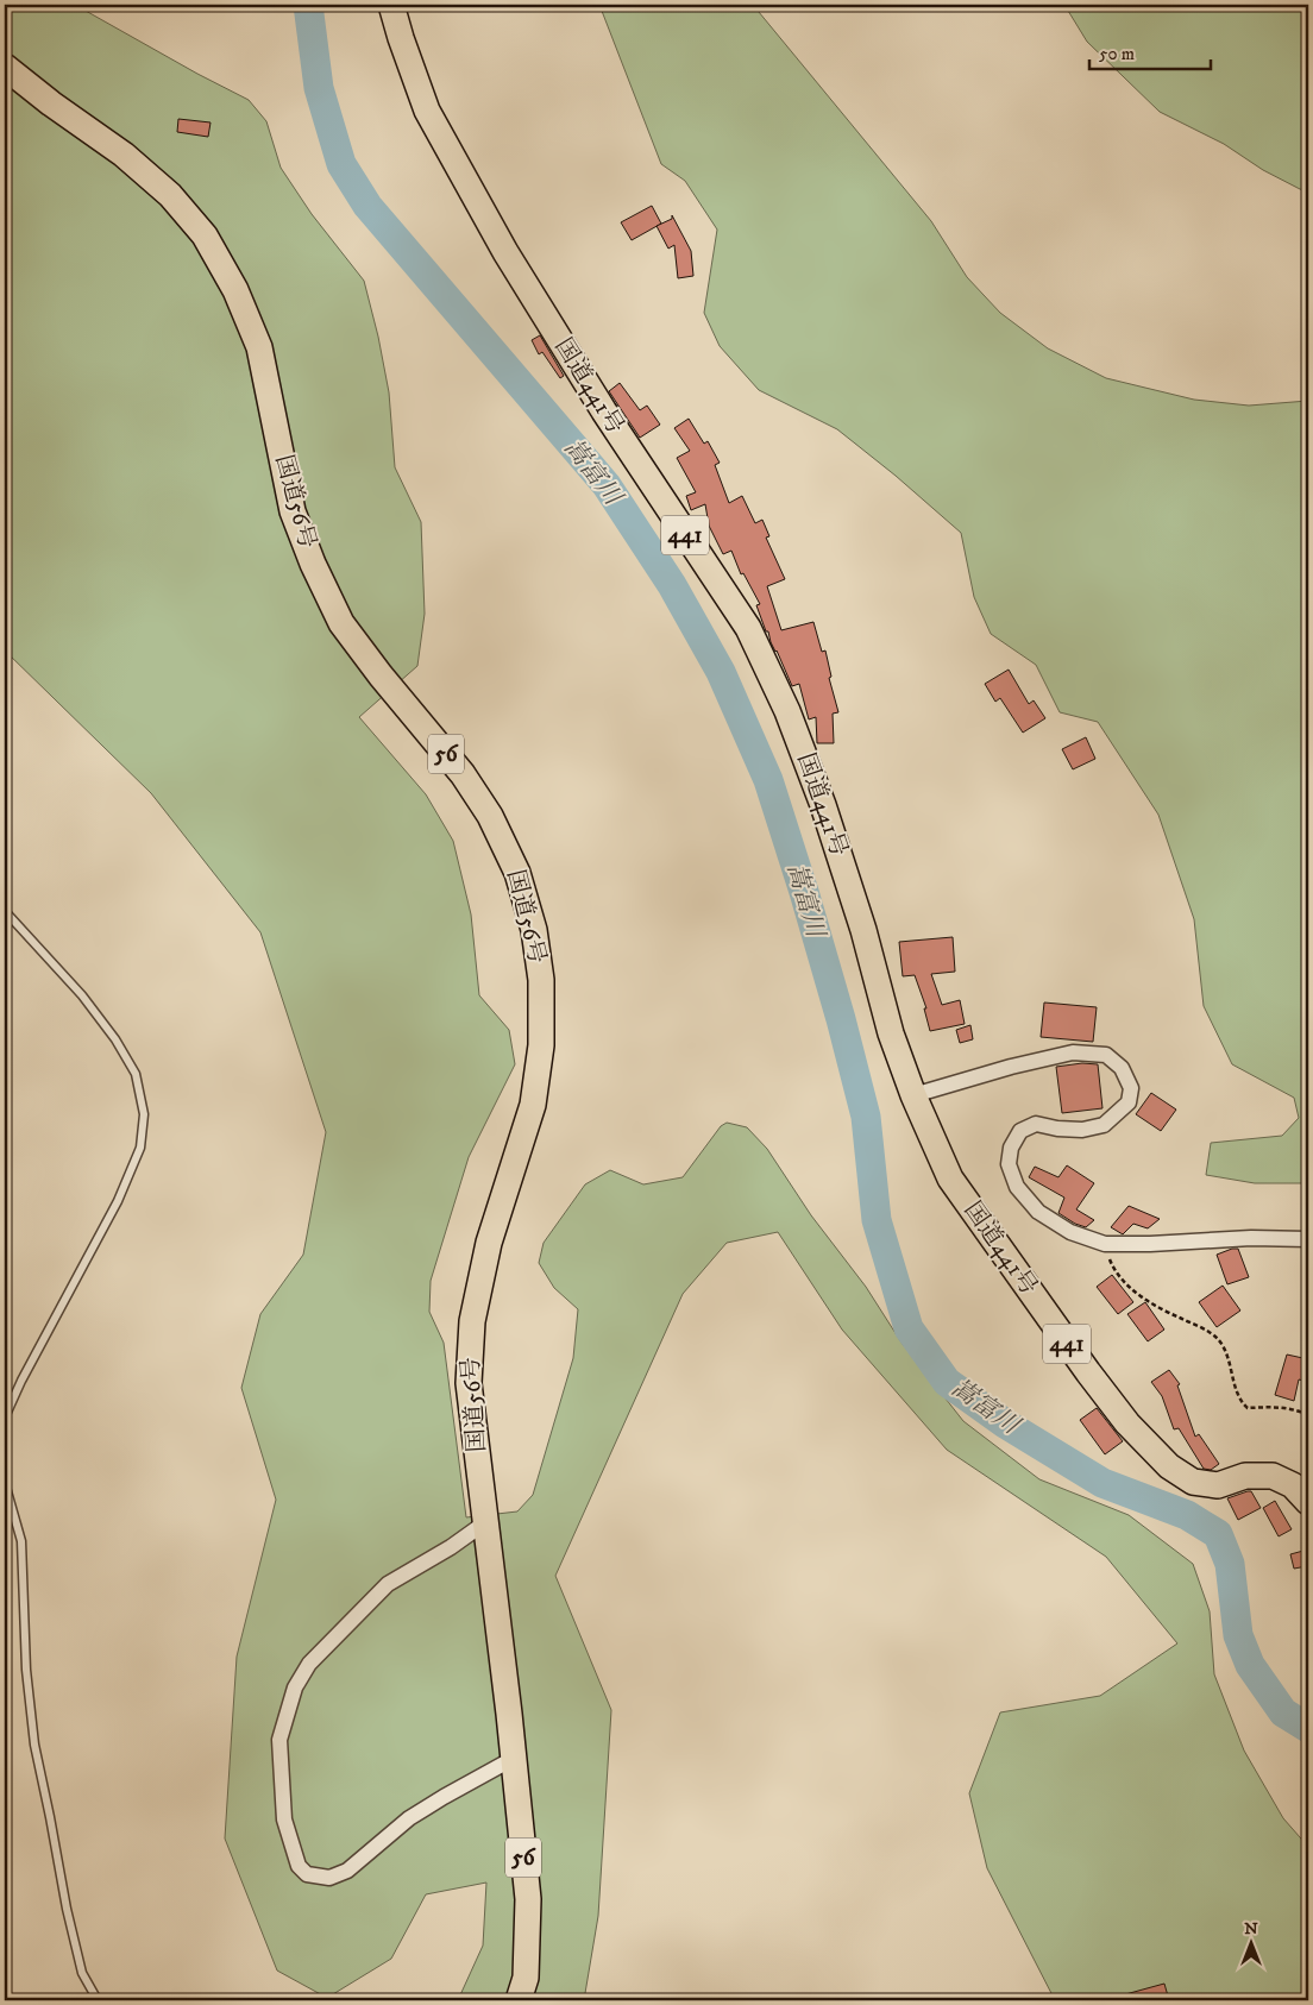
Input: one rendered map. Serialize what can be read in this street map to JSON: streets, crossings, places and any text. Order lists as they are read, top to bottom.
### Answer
{
  "streets": {
    "highway": [
      "国道441号",
      "国道56号",
      "441",
      "56"
    ]
  },
  "water": ["嵩富川"],
  "scale_bar": "50 m",
  "north": "top"
}
